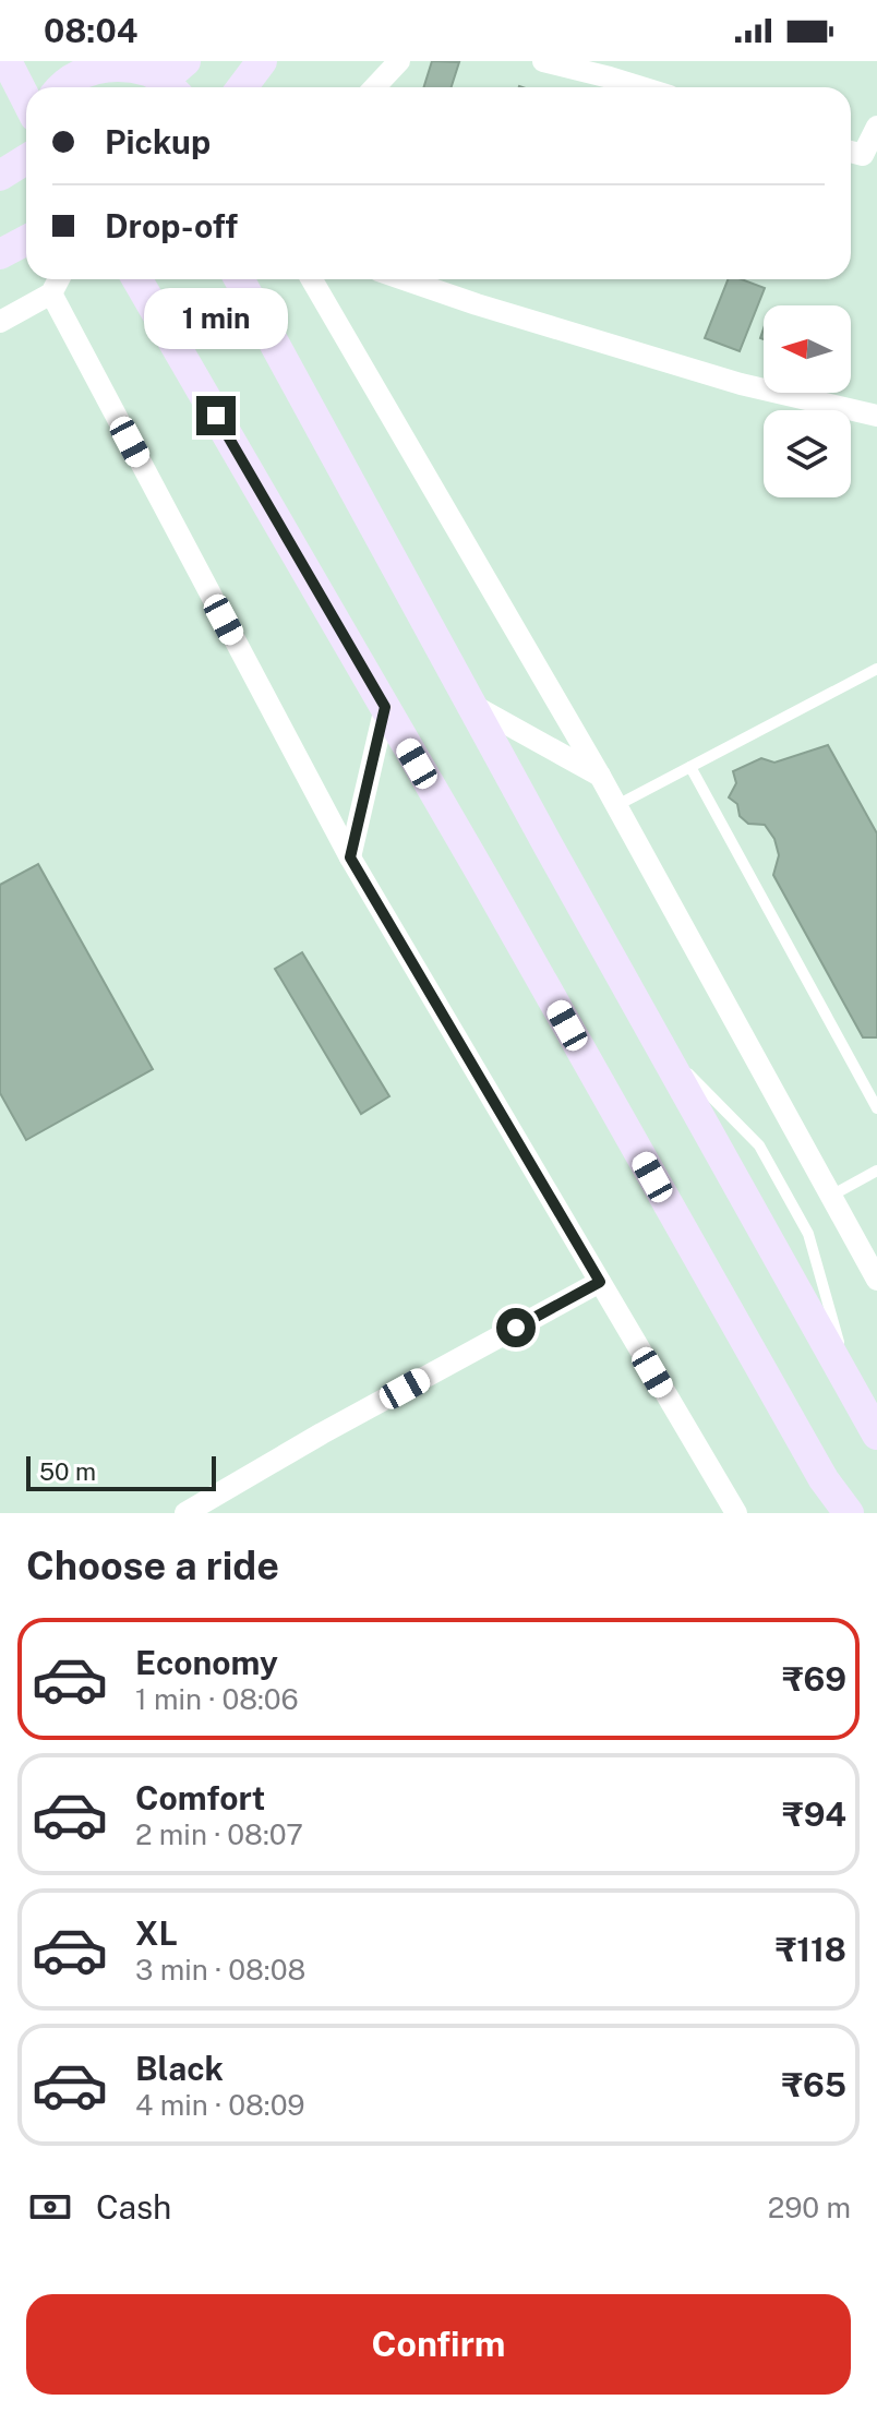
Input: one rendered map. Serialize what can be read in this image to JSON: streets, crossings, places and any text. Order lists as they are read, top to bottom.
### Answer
{
  "scale_bar": "50 m",
  "north": "left",
  "page": {
    "status": "08:04",
    "banner": ["Pickup", "Drop-off"],
    "bubble": "1 min",
    "scale": "50 m",
    "heading": "Choose a ride",
    "list": [
      {
        "name": "Economy",
        "note": "1 min · 08:06",
        "value": "₹69"
      },
      {
        "name": "Comfort",
        "note": "2 min · 08:07",
        "value": "₹94"
      },
      {
        "name": "XL",
        "note": "3 min · 08:08",
        "value": "₹118"
      },
      {
        "name": "Black",
        "note": "4 min · 08:09",
        "value": "₹65"
      }
    ],
    "pay": ["Cash", "290 m"],
    "buttons": "Confirm"
  }
}
